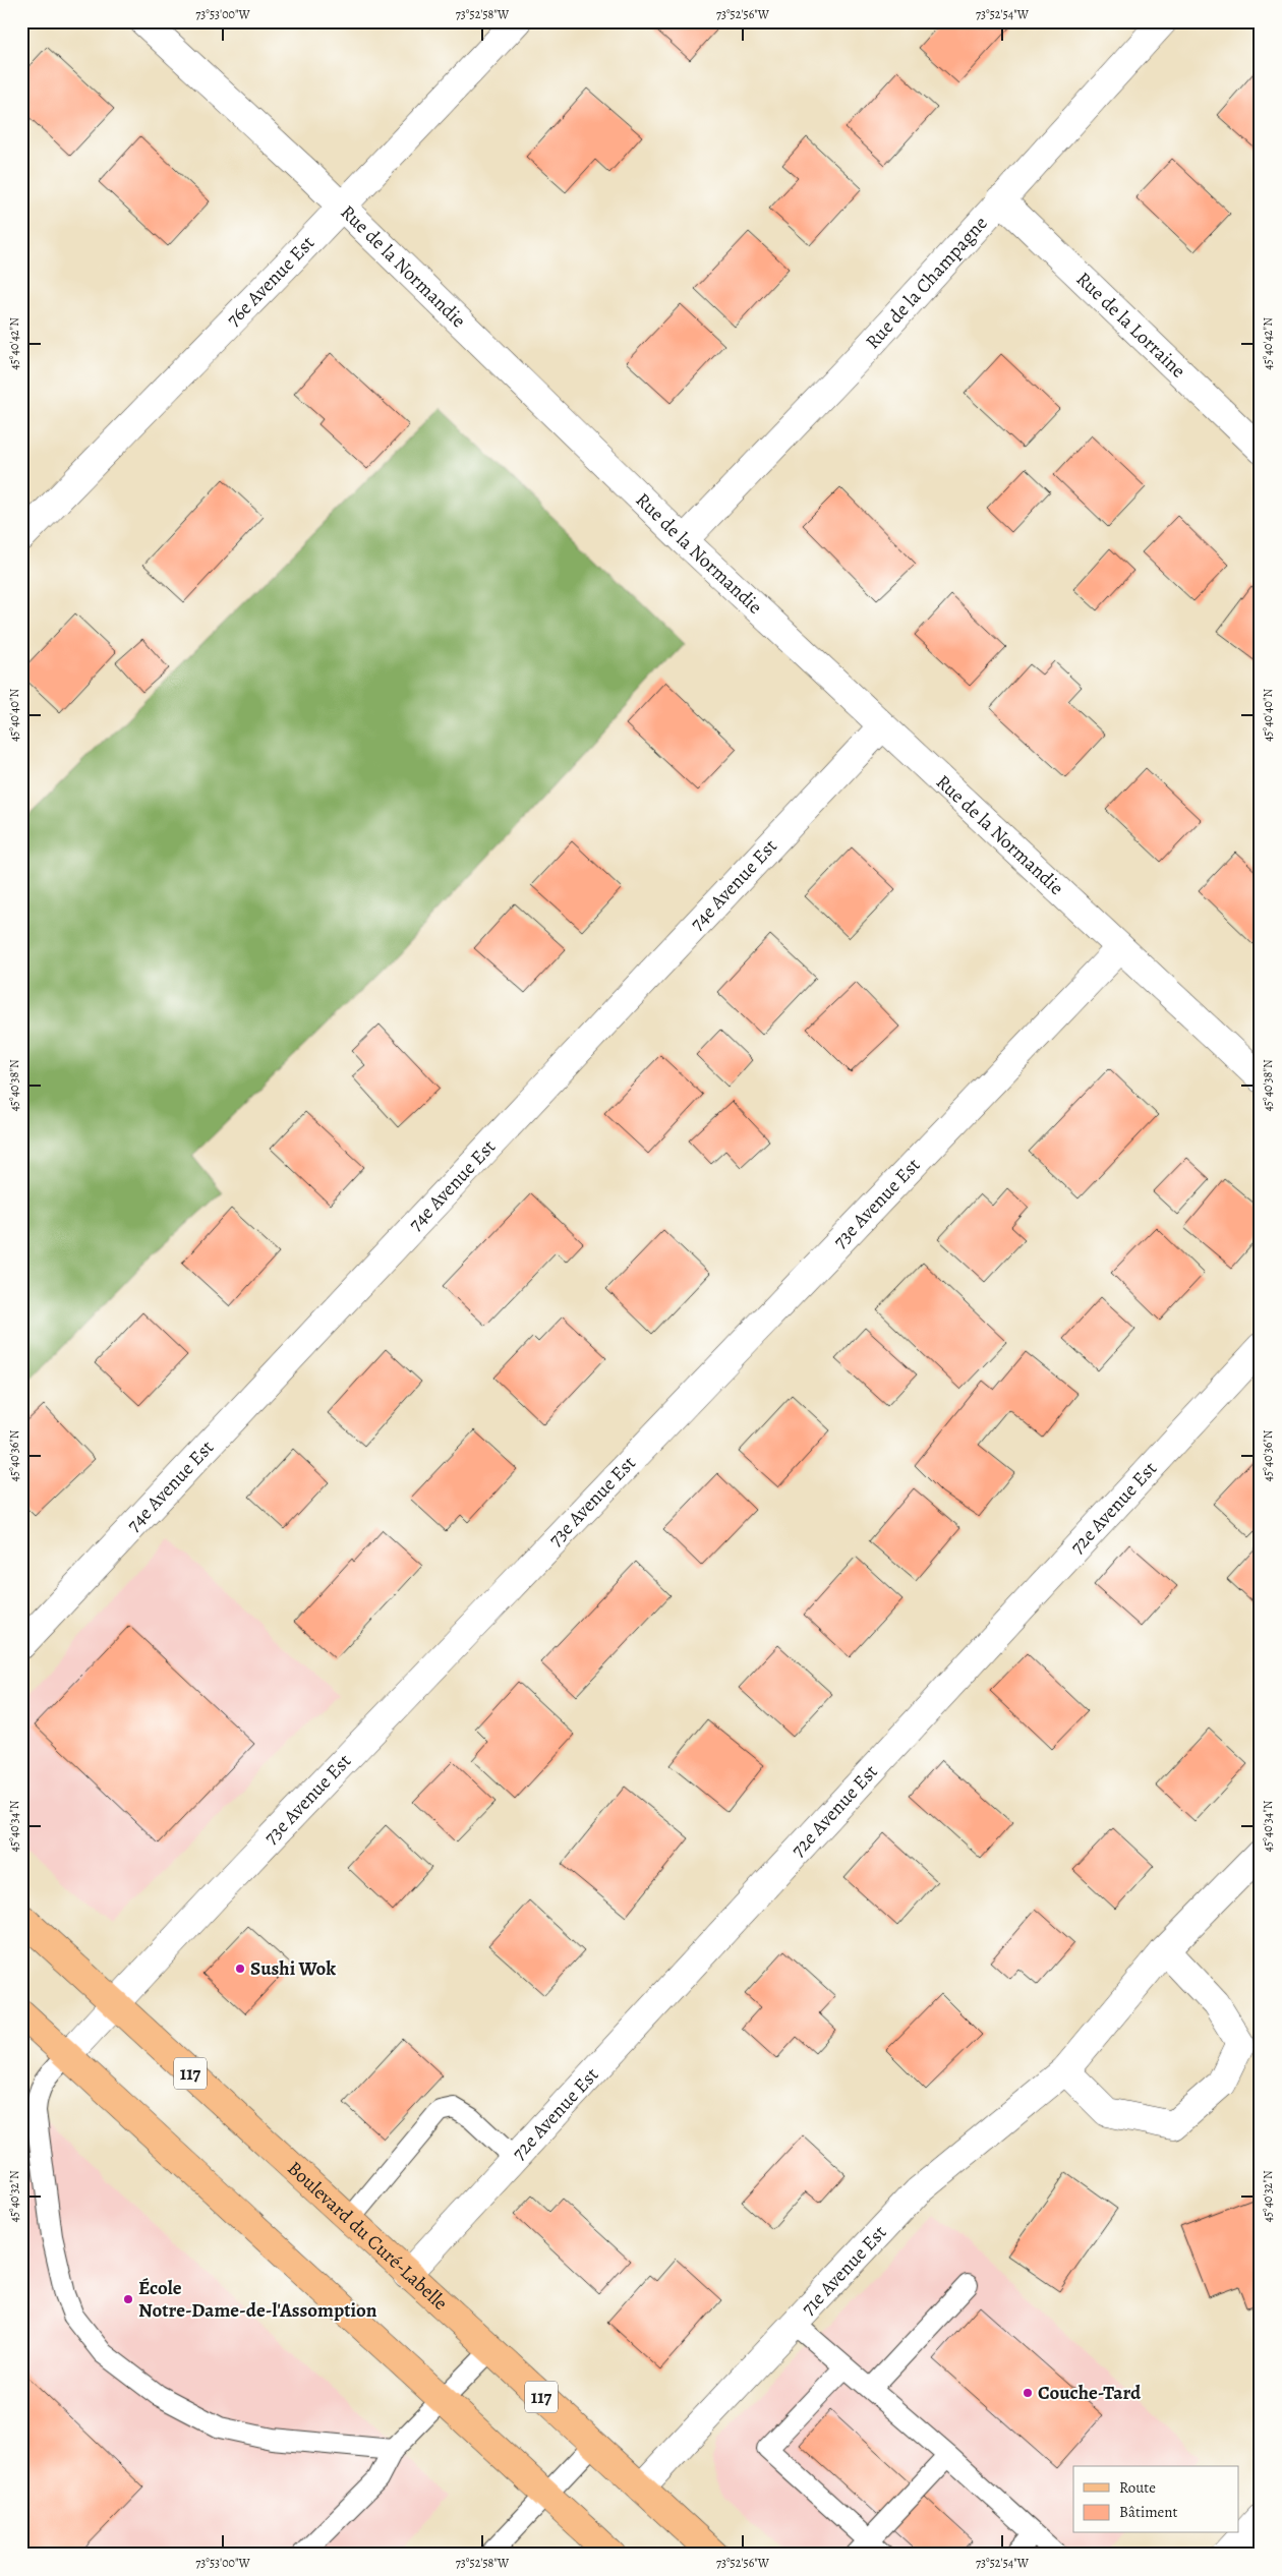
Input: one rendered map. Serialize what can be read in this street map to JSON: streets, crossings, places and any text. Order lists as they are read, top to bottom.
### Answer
{
  "streets": {
    "main road": ["117", "Boulevard du Curé-Labelle"],
    "street": [
      "Rue de la Normandie",
      "76e Avenue Est",
      "Rue de la Champagne",
      "Rue de la Lorraine",
      "74e Avenue Est",
      "73e Avenue Est",
      "72e Avenue Est",
      "71e Avenue Est"
    ]
  },
  "crossings": [
    ["Rue de la Normandie", "76e Avenue Est"],
    ["Rue de la Normandie", "Rue de la Champagne"],
    ["Rue de la Normandie", "74e Avenue Est"],
    ["Rue de la Normandie", "73e Avenue Est"],
    ["Rue de la Champagne", "Rue de la Lorraine"],
    ["73e Avenue Est", "Boulevard du Curé-Labelle"],
    ["72e Avenue Est", "Boulevard du Curé-Labelle"],
    ["Boulevard du Curé-Labelle", "71e Avenue Est"]
  ],
  "places": ["Sushi Wok", "École Notre-Dame-de-l'Assomption", "Couche-Tard"],
  "legend": ["Route", "Bâtiment"],
  "coordinates": [
    "73°53'00\"W",
    "73°52'58\"W",
    "73°52'56\"W",
    "73°52'54\"W",
    "45°40'42\"N",
    "45°40'40\"N",
    "45°40'38\"N",
    "45°40'36\"N",
    "45°40'34\"N",
    "45°40'32\"N"
  ]
}
